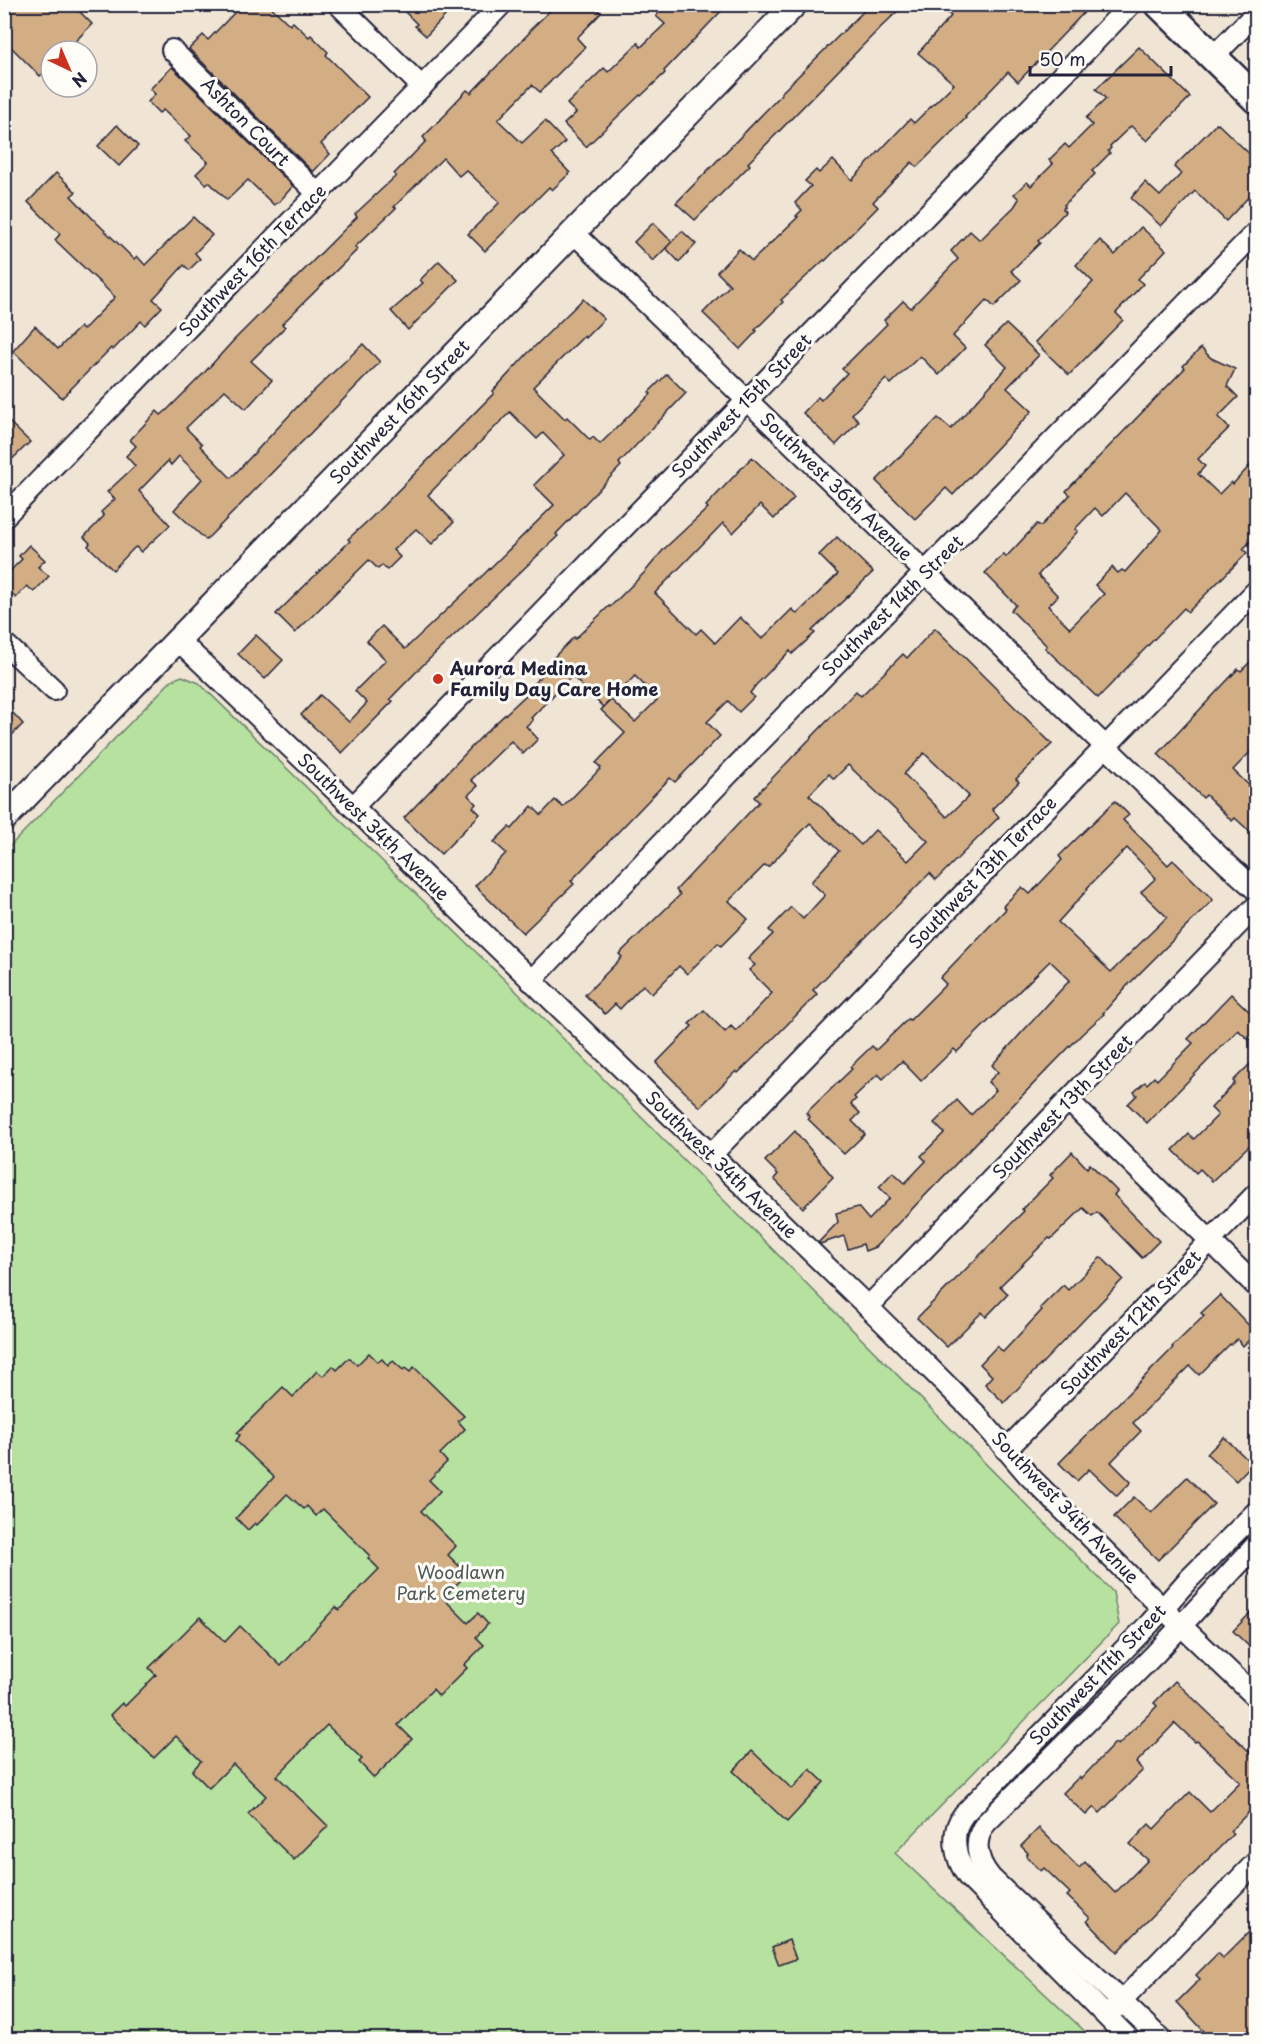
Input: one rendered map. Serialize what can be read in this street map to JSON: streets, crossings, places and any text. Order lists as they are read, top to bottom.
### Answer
{
  "streets": {
    "street": [
      "Ashton Court",
      "Southwest 16th Terrace",
      "Southwest 15th Street",
      "Southwest 16th Street",
      "Southwest 36th Avenue",
      "Southwest 14th Street",
      "Southwest 34th Avenue",
      "Southwest 13th Terrace",
      "Southwest 13th Street",
      "Southwest 12th Street",
      "Southwest 11th Street"
    ]
  },
  "crossings": [
    ["Ashton Court", "Southwest 16th Terrace"],
    ["Southwest 15th Street", "Southwest 36th Avenue"],
    ["Southwest 15th Street", "Southwest 34th Avenue"],
    ["Southwest 16th Street", "Southwest 36th Avenue"],
    ["Southwest 16th Street", "Southwest 34th Avenue"],
    ["Southwest 36th Avenue", "Southwest 14th Street"],
    ["Southwest 36th Avenue", "Southwest 13th Terrace"],
    ["Southwest 14th Street", "Southwest 34th Avenue"],
    ["Southwest 34th Avenue", "Southwest 13th Terrace"],
    ["Southwest 34th Avenue", "Southwest 13th Street"],
    ["Southwest 34th Avenue", "Southwest 12th Street"],
    ["Southwest 34th Avenue", "Southwest 11th Street"]
  ],
  "parks": ["Woodlawn Park Cemetery"],
  "places": ["Aurora Medina Family Day Care Home"],
  "scale_bar": "50 m",
  "north": "bottom right"
}
